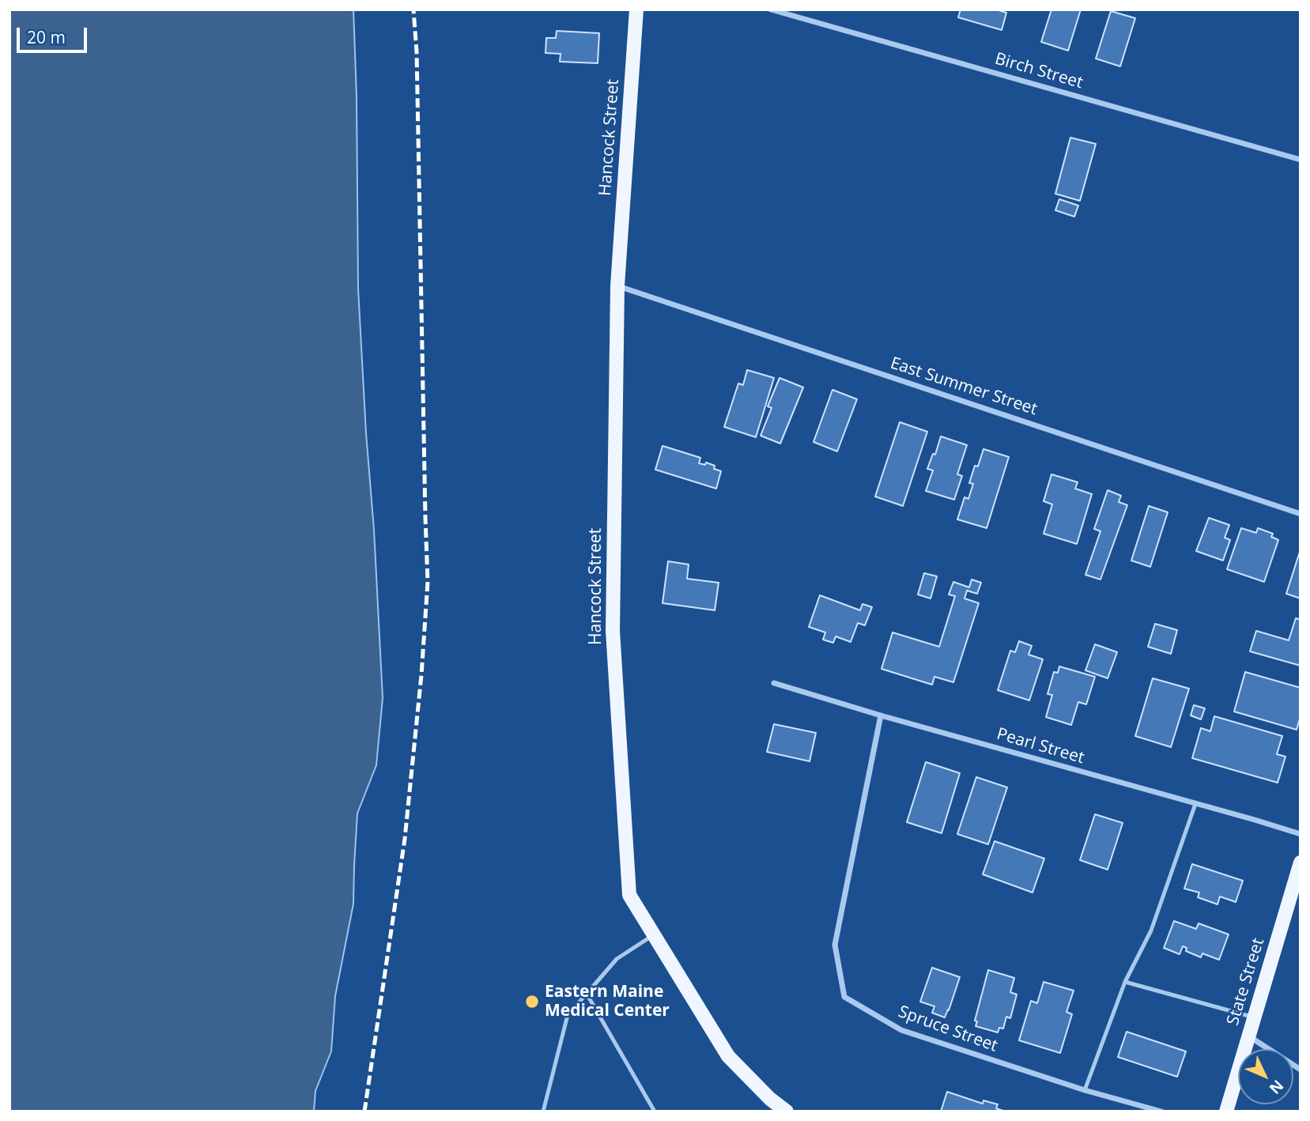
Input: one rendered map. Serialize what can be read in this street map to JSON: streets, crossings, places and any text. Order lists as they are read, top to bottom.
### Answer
{
  "streets": {
    "main road": ["Hancock Street", "State Street"],
    "street": [
      "Birch Street",
      "East Summer Street",
      "Pearl Street",
      "Spruce Street"
    ]
  },
  "crossings": [
    ["Hancock Street", "East Summer Street"],
    ["Pearl Street", "Spruce Street"]
  ],
  "places": ["Eastern Maine Medical Center"],
  "scale_bar": "20 m",
  "north": "bottom right"
}
